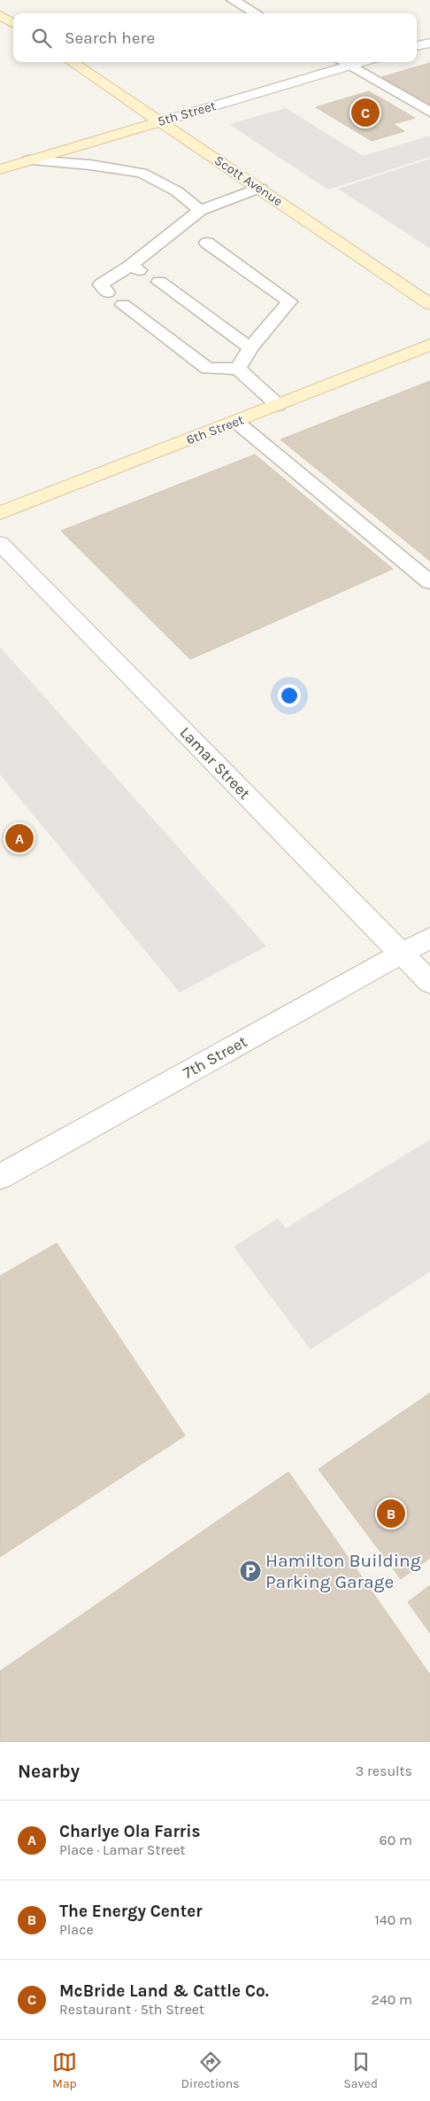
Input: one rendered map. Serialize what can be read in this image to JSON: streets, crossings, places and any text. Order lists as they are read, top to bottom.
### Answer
{
  "streets": {
    "main road": ["5th Street", "Scott Avenue", "6th Street"],
    "street": ["Lamar Street", "7th Street"]
  },
  "crossings": [
    ["5th Street", "Scott Avenue"],
    ["Lamar Street", "7th Street"]
  ],
  "places": {
    "parking": ["Hamilton Building Parking Garage"]
  },
  "page": {
    "search": "Search here",
    "pins": ["C", "A", "B"],
    "heading": ["Nearby", "3 results"],
    "list": [
      {
        "mark": "A",
        "name": "Charlye Ola Farris",
        "note": "Place · Lamar Street",
        "value": "60 m"
      },
      {
        "mark": "B",
        "name": "The Energy Center",
        "note": "Place",
        "value": "140 m"
      },
      {
        "mark": "C",
        "name": "McBride Land & Cattle Co.",
        "note": "Restaurant · 5th Street",
        "value": "240 m"
      }
    ],
    "nav": ["Map", "Directions", "Saved"]
  }
}
